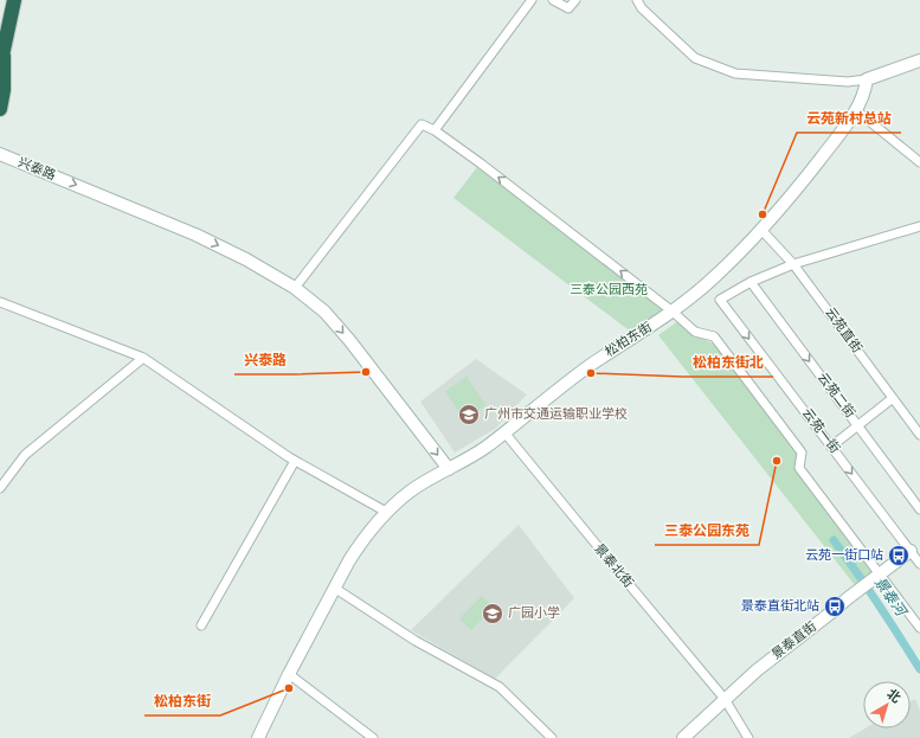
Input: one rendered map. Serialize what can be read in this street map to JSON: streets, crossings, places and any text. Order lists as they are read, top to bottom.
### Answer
{
  "streets": {
    "street": [
      "兴泰路",
      "云苑直街",
      "松柏东街",
      "云苑二街",
      "云苑一街",
      "景泰北街",
      "景泰直街"
    ]
  },
  "crossings": [
    ["兴泰路", "松柏东街"],
    ["云苑直街", "松柏东街"],
    ["松柏东街", "景泰北街"],
    ["云苑二街", "云苑一街"],
    ["云苑一街", "景泰直街"],
    ["景泰北街", "景泰直街"]
  ],
  "one_way": ["兴泰路"],
  "water": ["景泰河"],
  "parks": ["三泰公园西苑"],
  "places": {
    "other": [
      "云苑新村总站",
      "兴泰路",
      "松柏东街北",
      "三泰公园东苑",
      "松柏东街"
    ],
    "school or university": ["广州市交通运输职业学校", "广园小学"],
    "bus stop": ["云苑一街口站", "景泰直街北站"]
  },
  "north": "top right"
}
